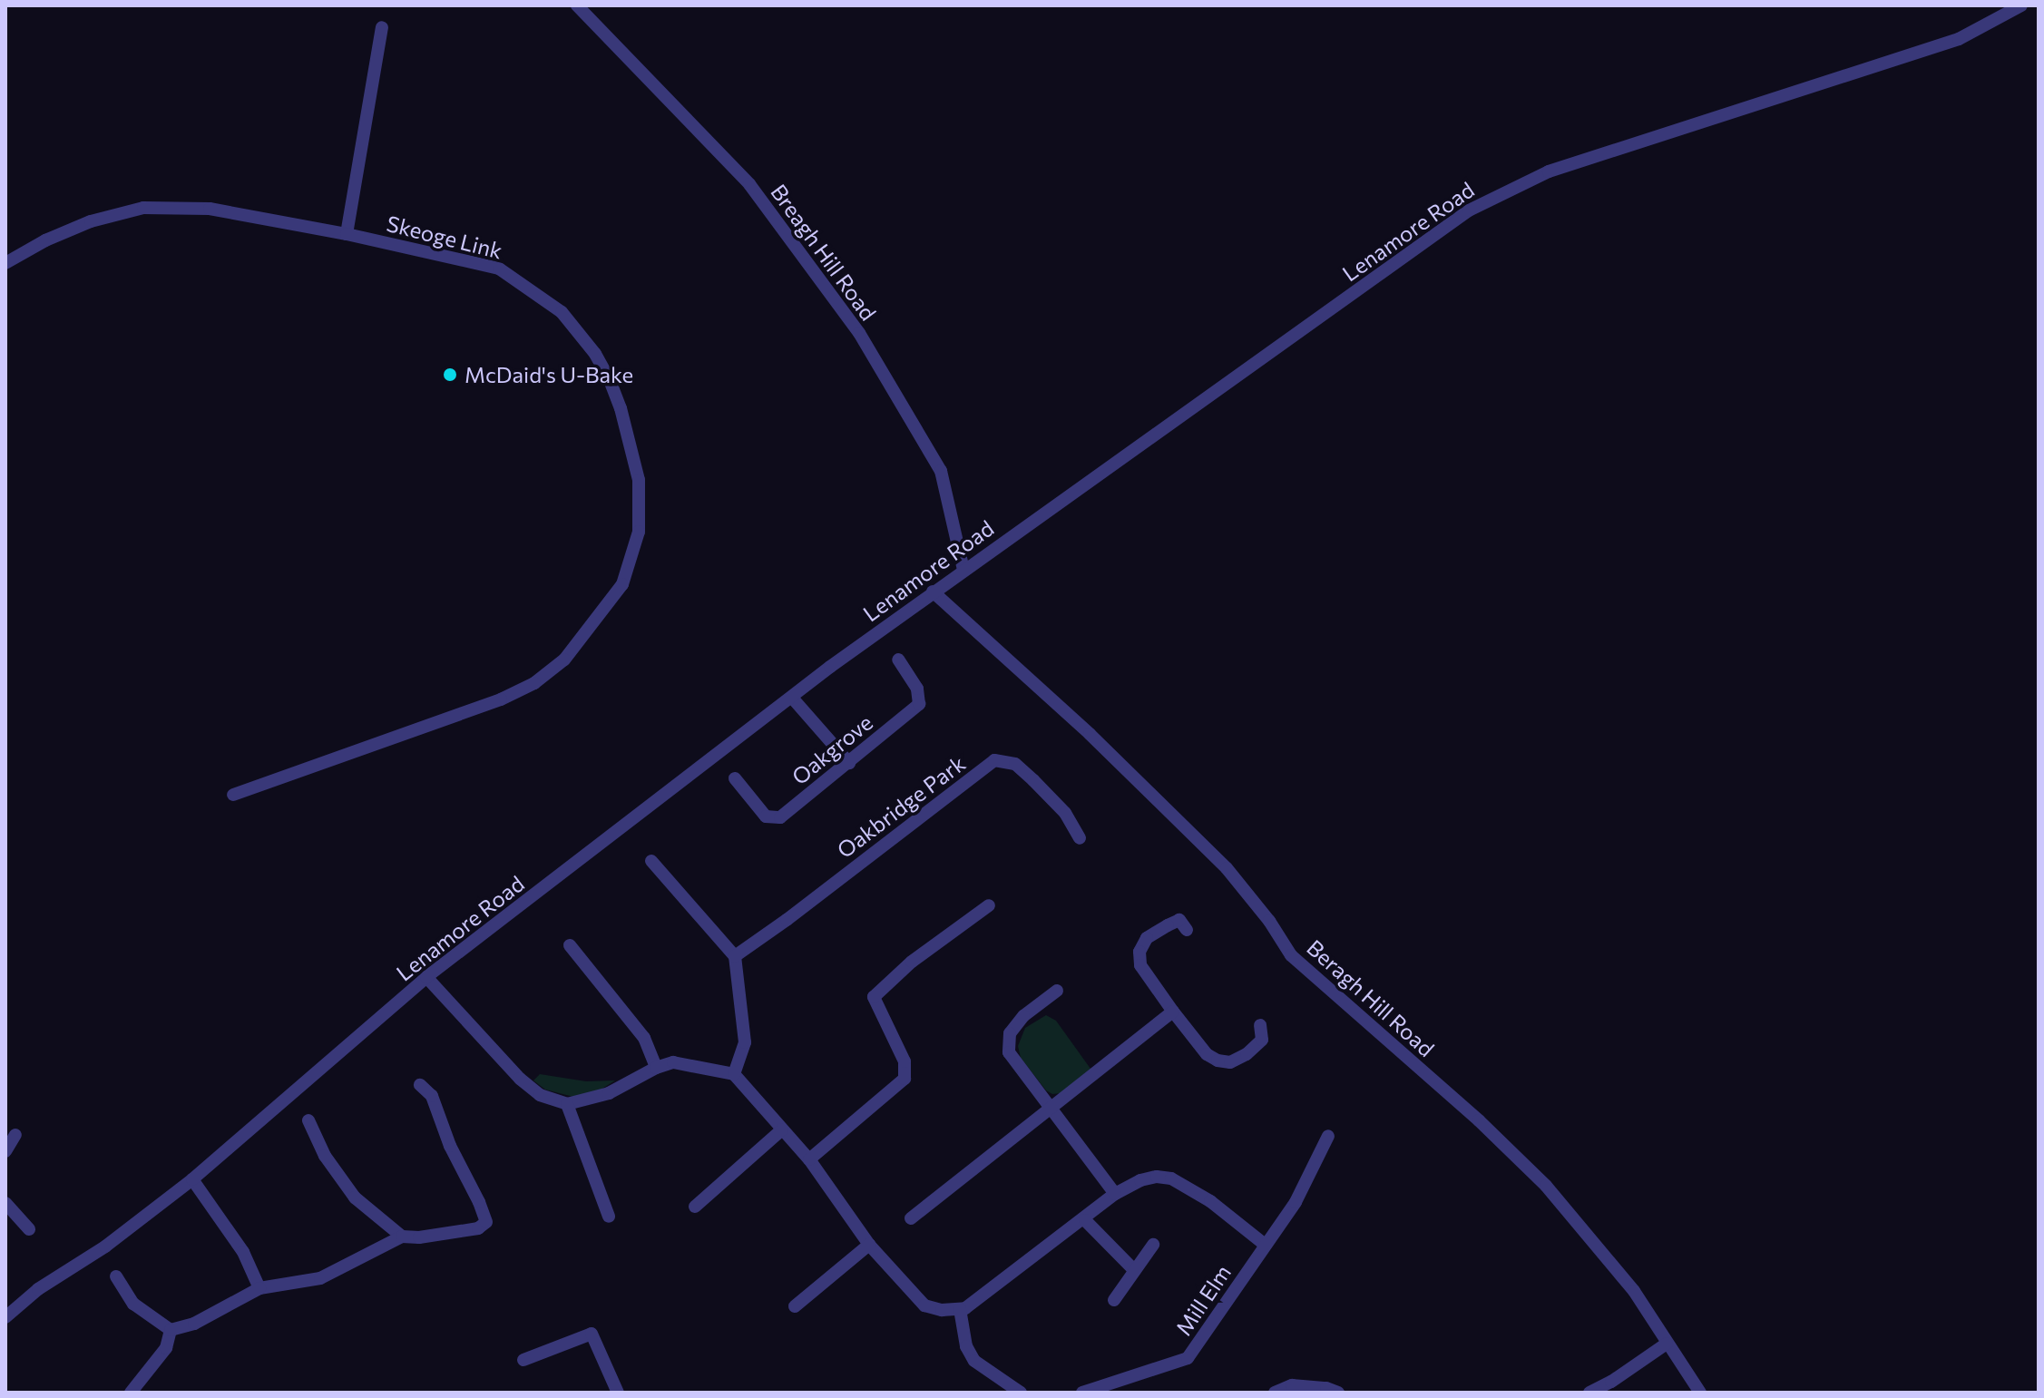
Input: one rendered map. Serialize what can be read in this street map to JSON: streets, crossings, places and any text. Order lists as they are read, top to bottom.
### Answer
{
  "streets": {
    "street": [
      "Lenamore Road",
      "Skeoge Link",
      "Breagh Hill Road",
      "Oakgrove",
      "Oakbridge Park",
      "Beragh Hill Road",
      "Mill Elm"
    ]
  },
  "crossings": [
    ["Lenamore Road", "Breagh Hill Road"],
    ["Lenamore Road", "Beragh Hill Road"]
  ],
  "places": ["McDaid's U-Bake"]
}
